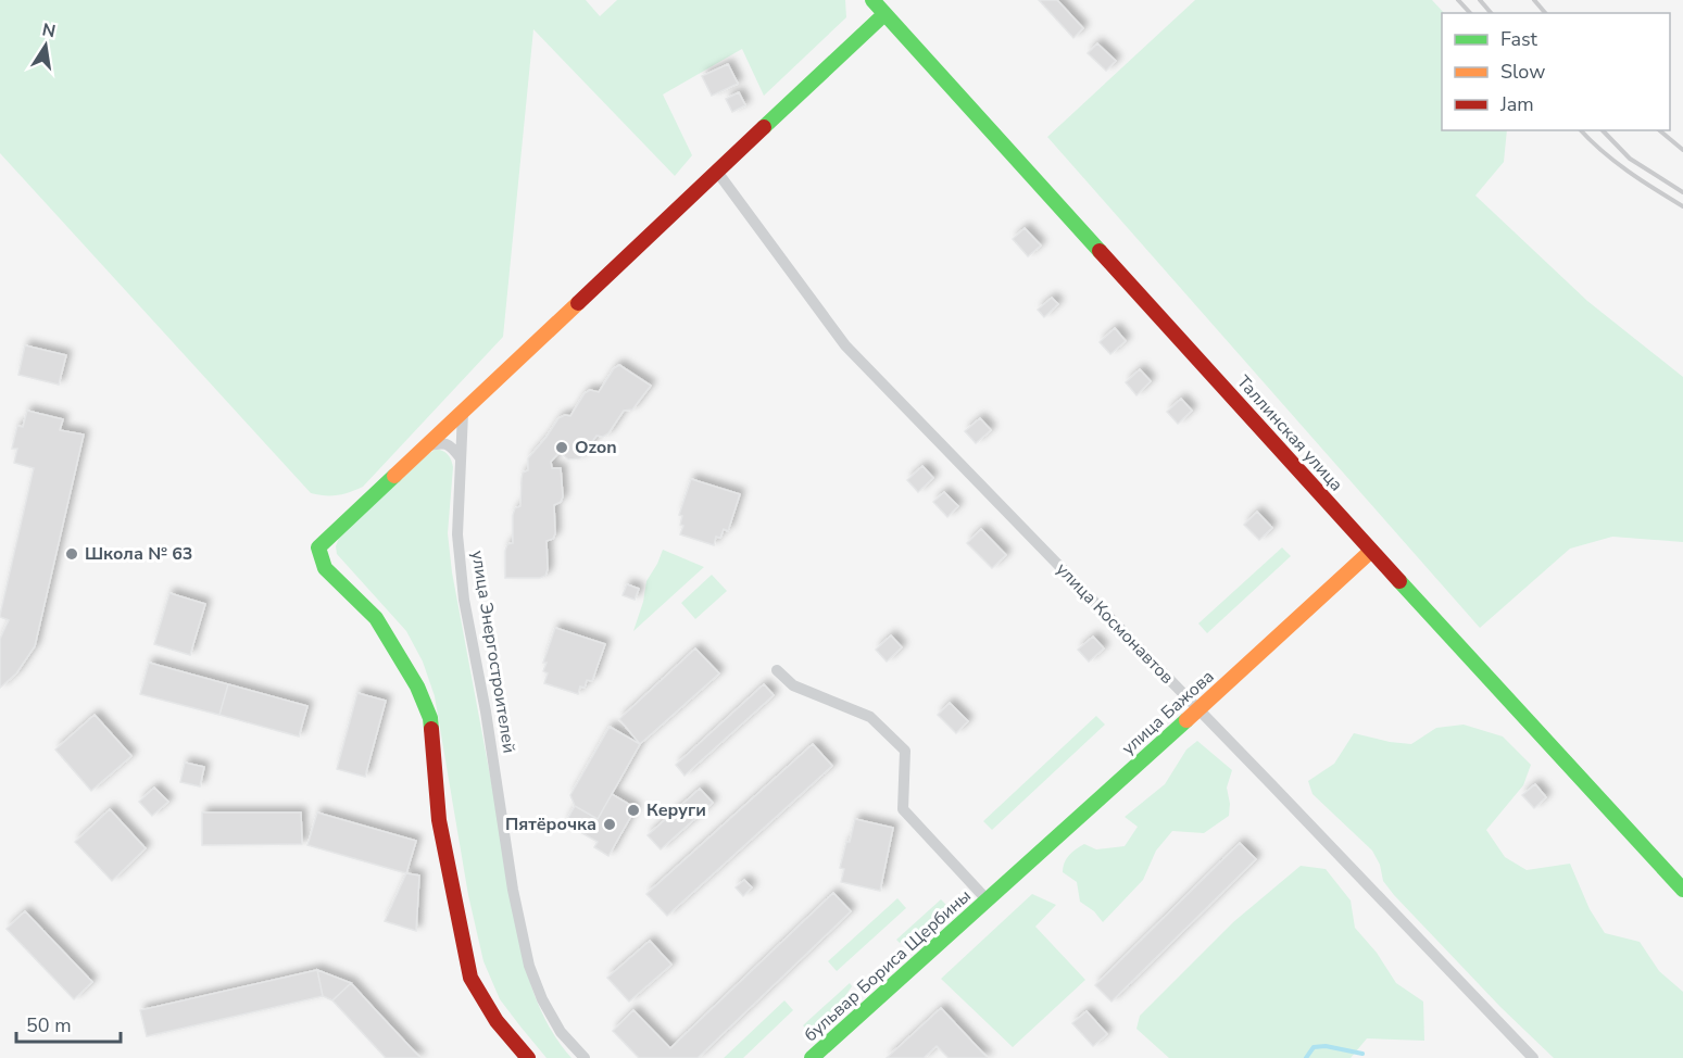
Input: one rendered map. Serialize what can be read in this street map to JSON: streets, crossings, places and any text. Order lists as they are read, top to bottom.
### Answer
{
  "streets": {
    "street": [
      "Таллинская улица",
      "улица Космонавтов",
      "улица Энергостроителей",
      "улица Бажова",
      "бульвар Бориса Щербины"
    ]
  },
  "crossings": [
    ["Таллинская улица", "улица Бажова"],
    ["улица Космонавтов", "улица Бажова"],
    ["улица Бажова", "бульвар Бориса Щербины"]
  ],
  "places": [
    "Ozon",
    "Школа № 63",
    "Керуги",
    "Пятёрочка"
  ],
  "legend": ["Fast", "Slow", "Jam"],
  "scale_bar": "50 m",
  "north": "top"
}
